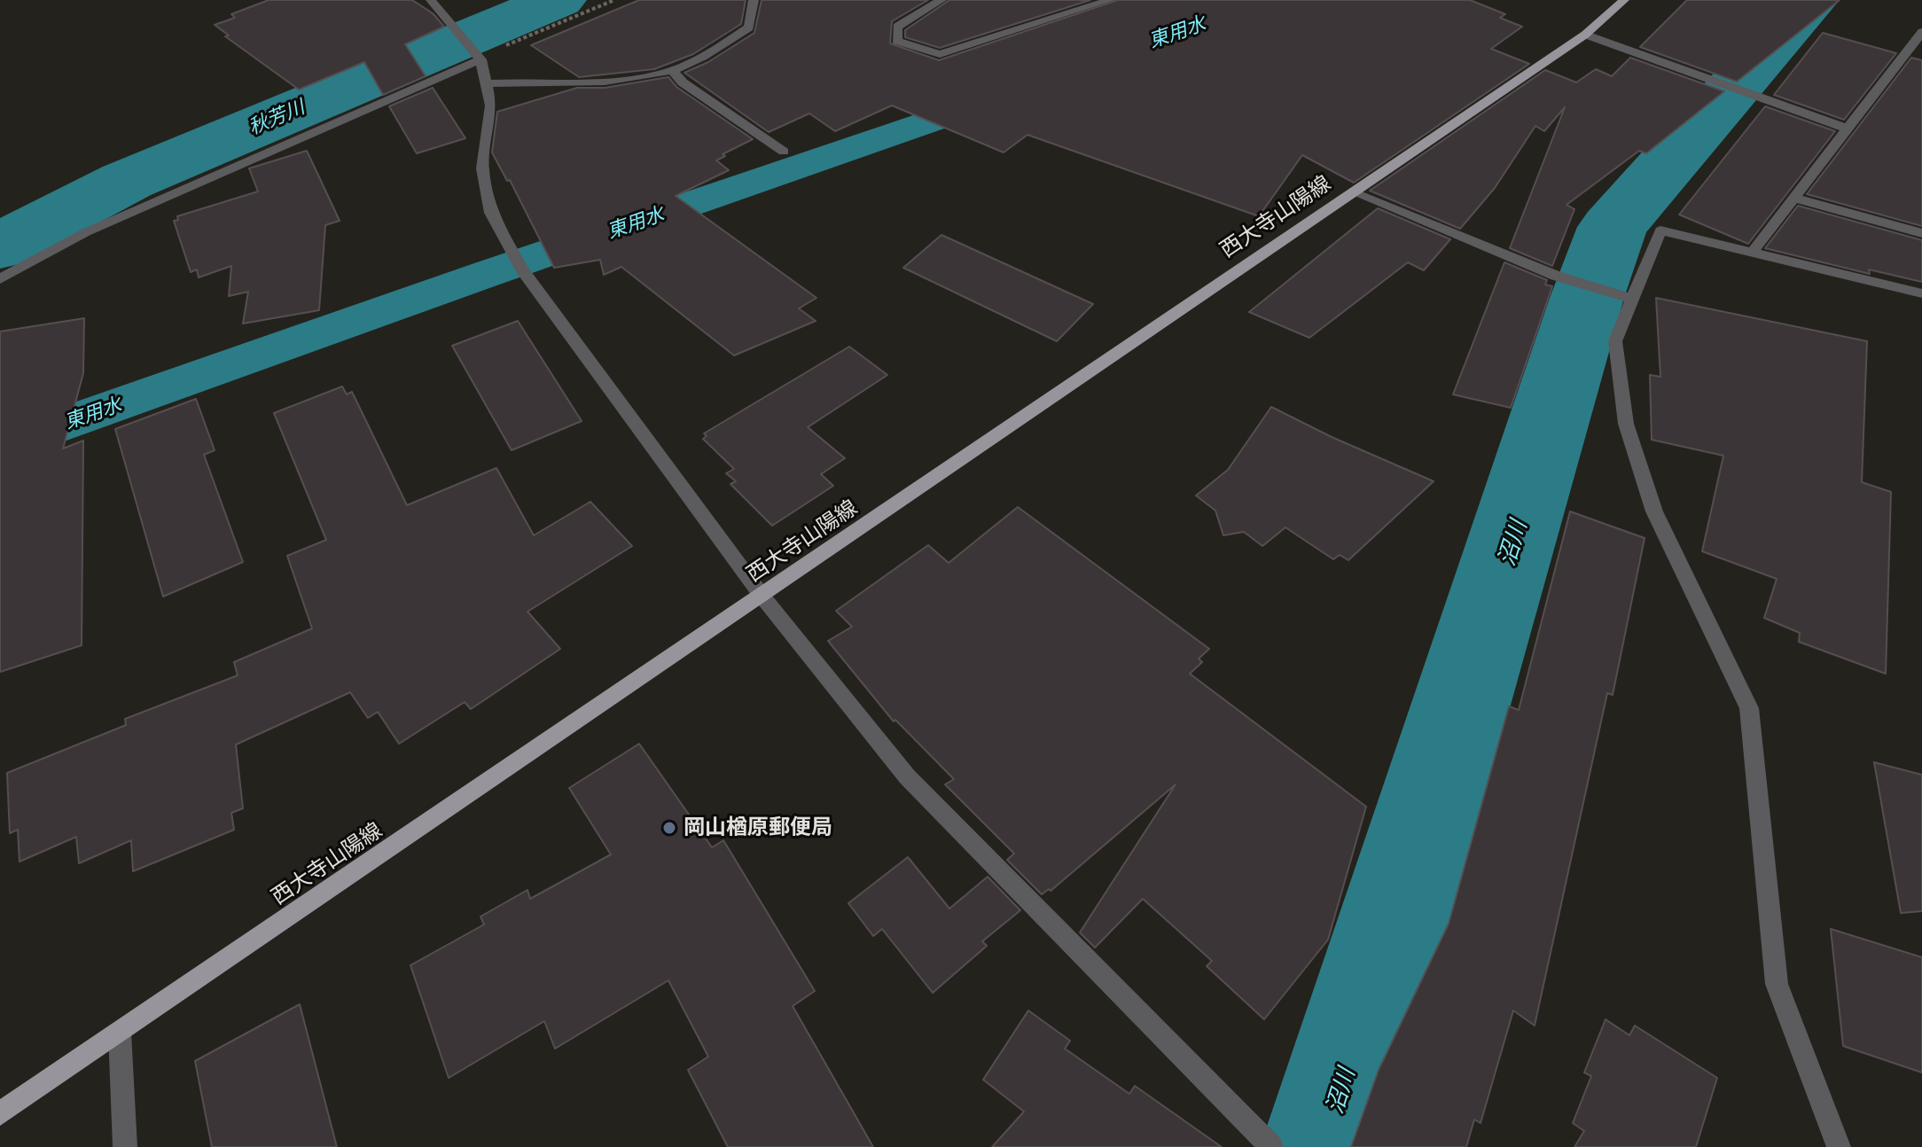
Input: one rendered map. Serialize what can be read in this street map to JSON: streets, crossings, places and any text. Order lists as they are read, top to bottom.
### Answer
{
  "streets": {
    "main road": ["西大寺山陽線"]
  },
  "water": ["東用水", "秋芳川", "沼川"],
  "places": ["岡山楢原郵便局"]
}
